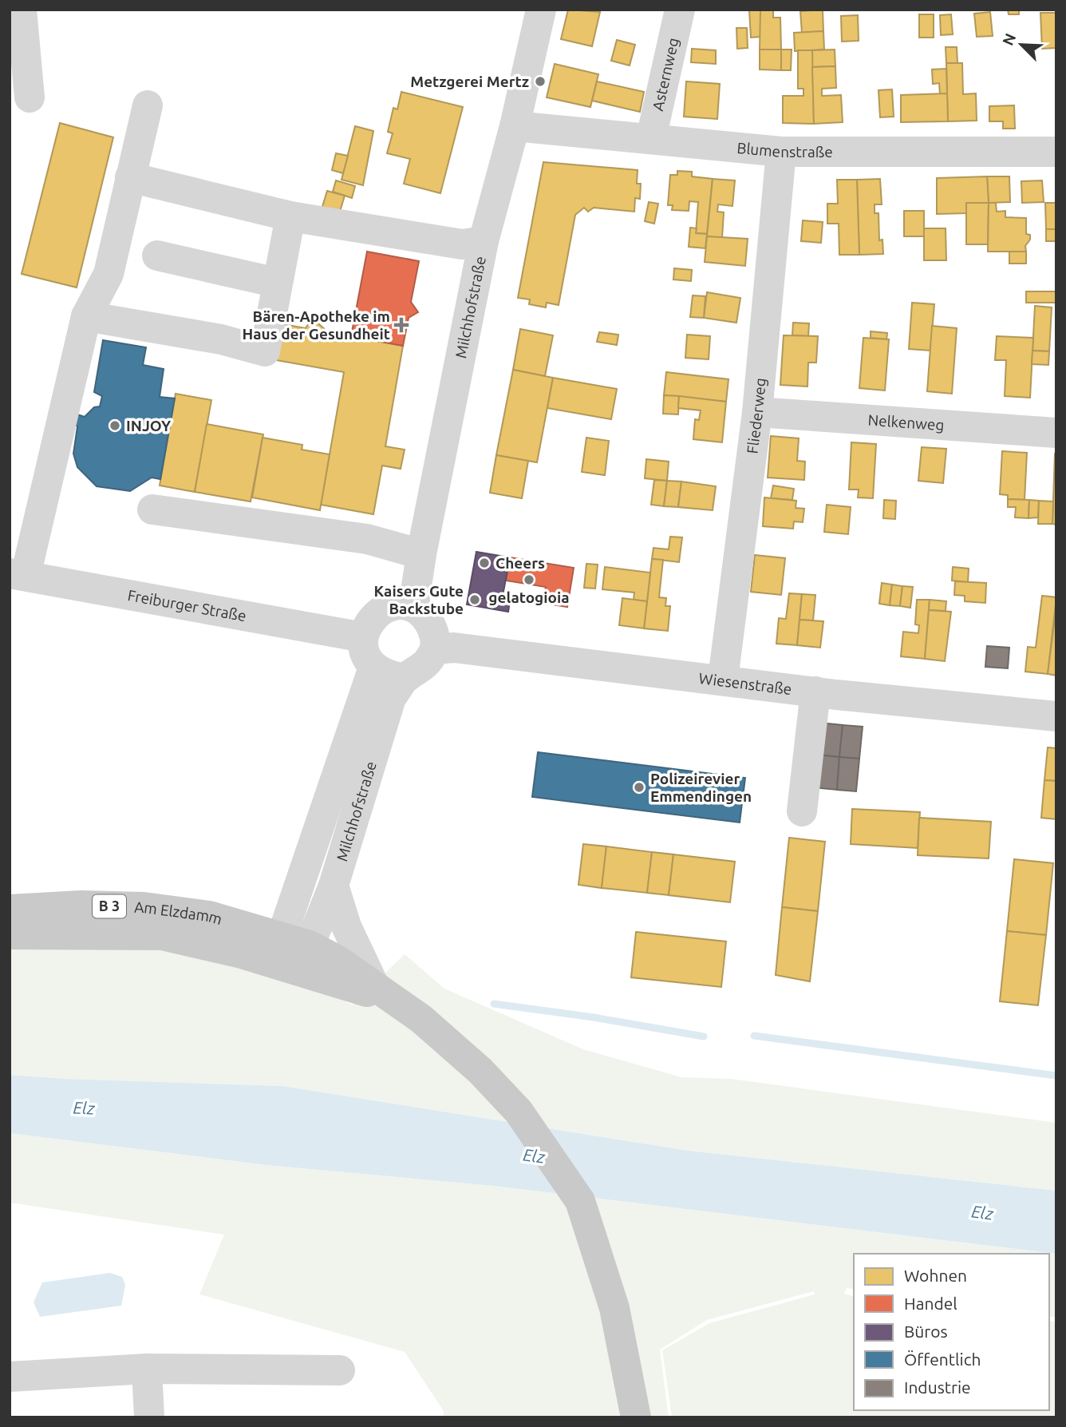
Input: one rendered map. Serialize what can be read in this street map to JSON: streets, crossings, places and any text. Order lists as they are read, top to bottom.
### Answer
{
  "streets": {
    "main road": ["B 3", "Am Elzdamm"],
    "street": [
      "Asternweg",
      "Blumenstraße",
      "Milchhofstraße",
      "Fliederweg",
      "Nelkenweg",
      "Freiburger Straße",
      "Wiesenstraße"
    ]
  },
  "crossings": [
    ["Asternweg", "Blumenstraße"],
    ["Blumenstraße", "Milchhofstraße"],
    ["Blumenstraße", "Fliederweg"],
    ["Milchhofstraße", "Freiburger Straße"],
    ["Milchhofstraße", "Wiesenstraße"],
    ["Milchhofstraße", "B 3"],
    ["Milchhofstraße", "Am Elzdamm"],
    ["Fliederweg", "Nelkenweg"],
    ["Fliederweg", "Wiesenstraße"],
    ["Freiburger Straße", "Wiesenstraße"],
    ["B 3", "Am Elzdamm"]
  ],
  "water": ["Elz"],
  "places": {
    "other": [
      "Metzgerei Mertz",
      "INJOY",
      "Cheers",
      "gelatogioia",
      "Kaisers Gute Backstube",
      "Polizeirevier Emmendingen"
    ],
    "health": ["Bären-Apotheke im Haus der Gesundheit"]
  },
  "legend": [
    "Wohnen",
    "Handel",
    "Büros",
    "Öffentlich",
    "Industrie"
  ],
  "north": "top left"
}
